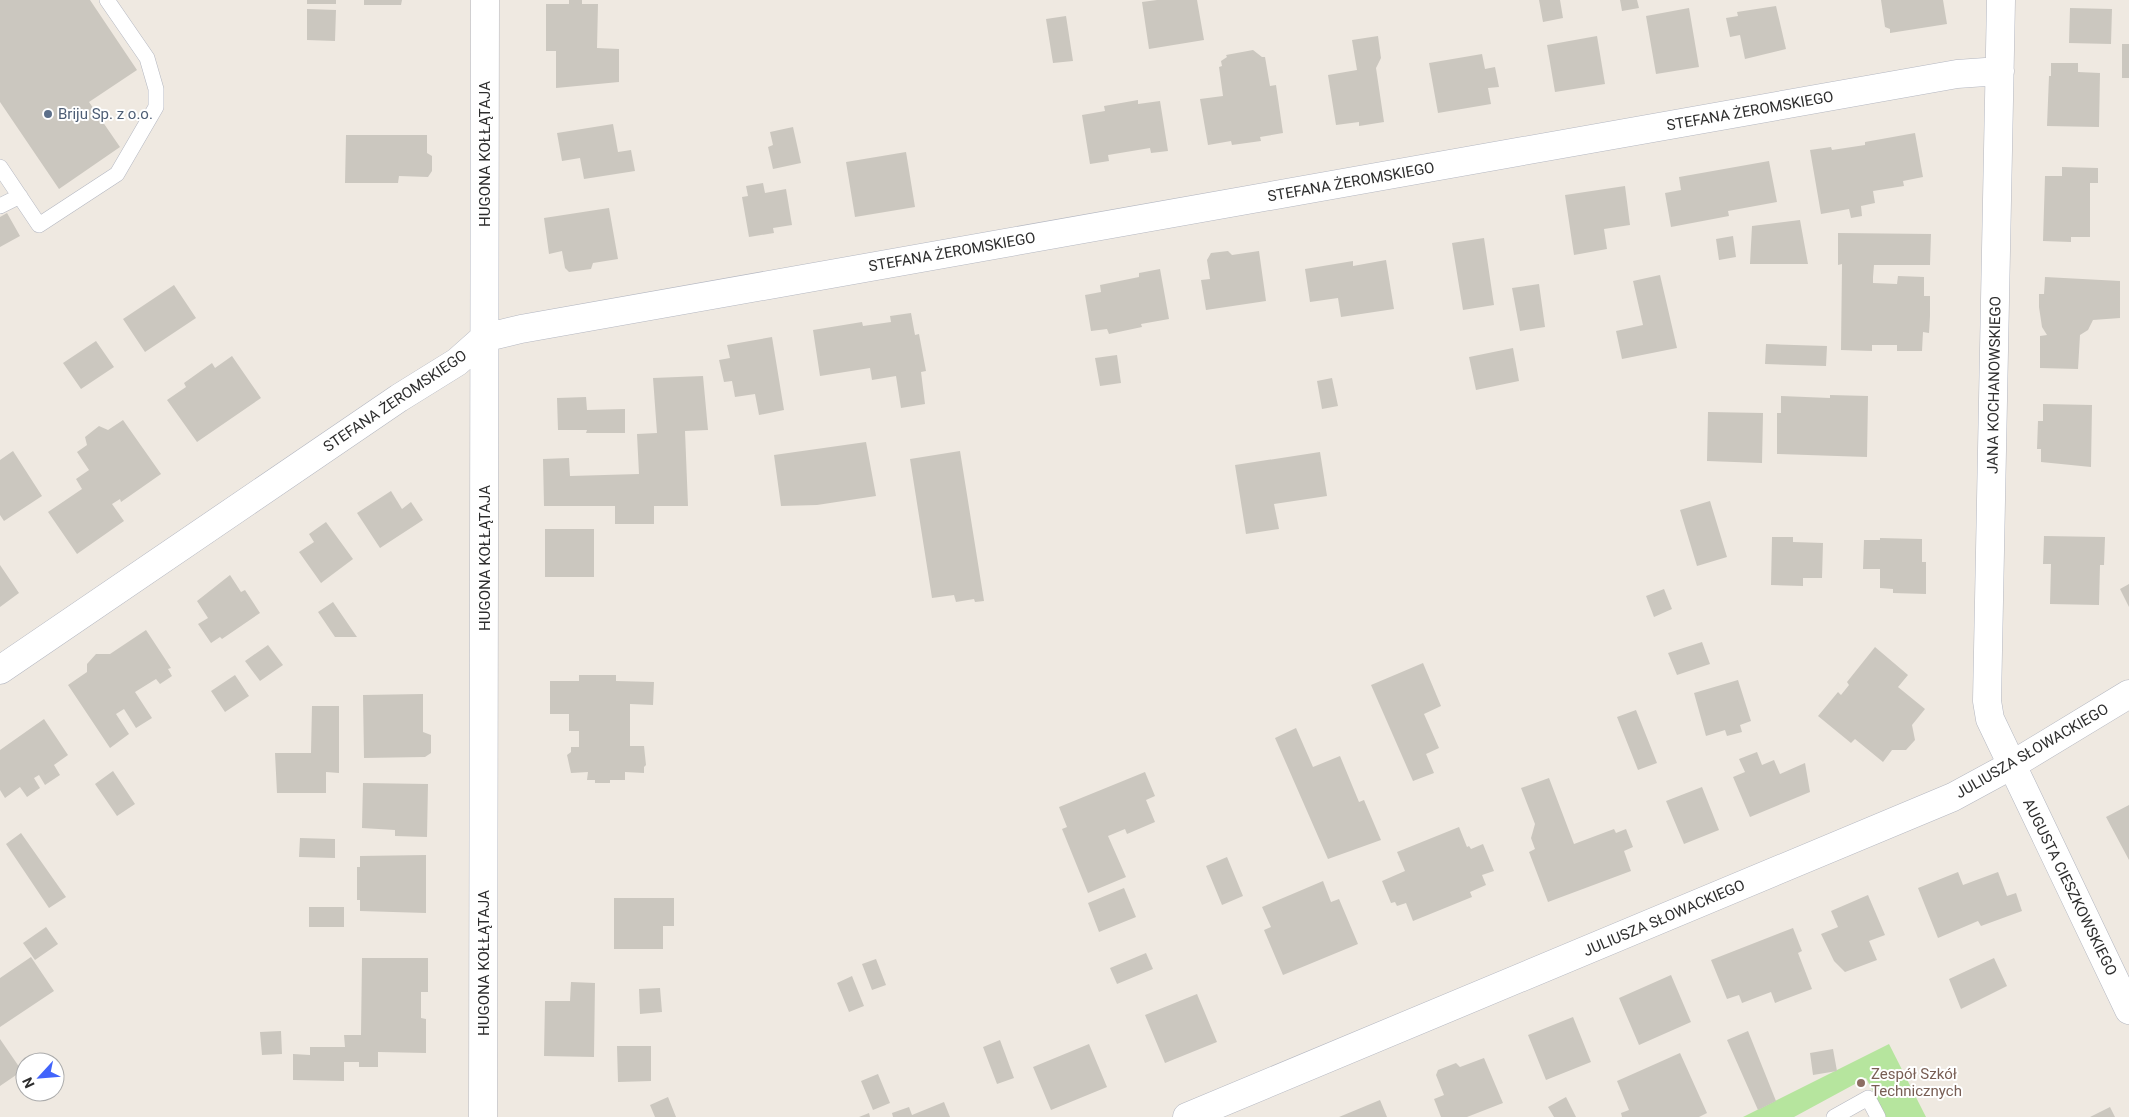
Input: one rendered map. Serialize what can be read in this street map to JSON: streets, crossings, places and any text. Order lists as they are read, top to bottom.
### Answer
{
  "streets": {
    "street": [
      "STEFANA ŻEROMSKIEGO",
      "HUGONA KOŁŁĄTAJA",
      "JANA KOCHANOWSKIEGO",
      "JULIUSZA SŁOWACKIEGO",
      "AUGUSTA CIESZKOWSKIEGO"
    ]
  },
  "crossings": [
    ["STEFANA ŻEROMSKIEGO", "HUGONA KOŁŁĄTAJA"],
    ["STEFANA ŻEROMSKIEGO", "JANA KOCHANOWSKIEGO"],
    ["JANA KOCHANOWSKIEGO", "JULIUSZA SŁOWACKIEGO"],
    ["JANA KOCHANOWSKIEGO", "AUGUSTA CIESZKOWSKIEGO"],
    ["JULIUSZA SŁOWACKIEGO", "AUGUSTA CIESZKOWSKIEGO"]
  ],
  "places": ["Briju Sp. z o.o.", "Zespół Szkół Technicznych"],
  "north": "bottom left"
}
